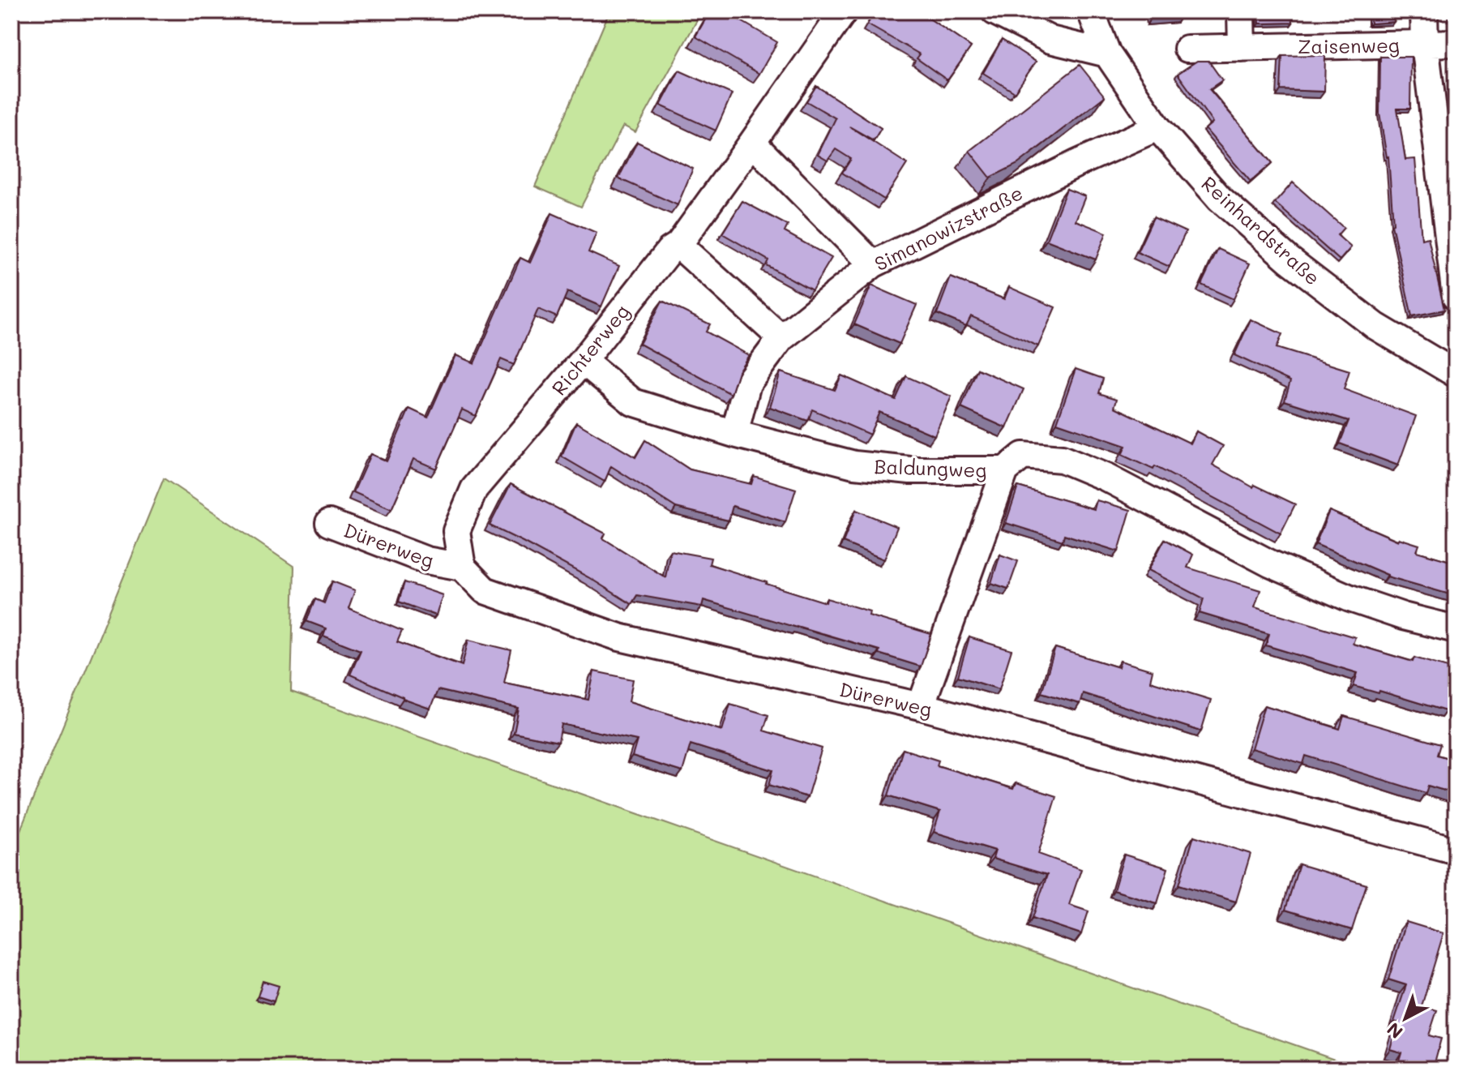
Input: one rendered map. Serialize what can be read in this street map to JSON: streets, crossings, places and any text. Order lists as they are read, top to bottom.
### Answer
{
  "streets": {
    "street": [
      "Zaisenweg",
      "Simanowizstraße",
      "Reinhardstraße",
      "Richterweg",
      "Baldungweg",
      "Dürerweg"
    ]
  },
  "crossings": [
    ["Simanowizstraße", "Reinhardstraße"],
    ["Simanowizstraße", "Baldungweg"],
    ["Richterweg", "Baldungweg"],
    ["Richterweg", "Dürerweg"]
  ],
  "north": "bottom left"
}
